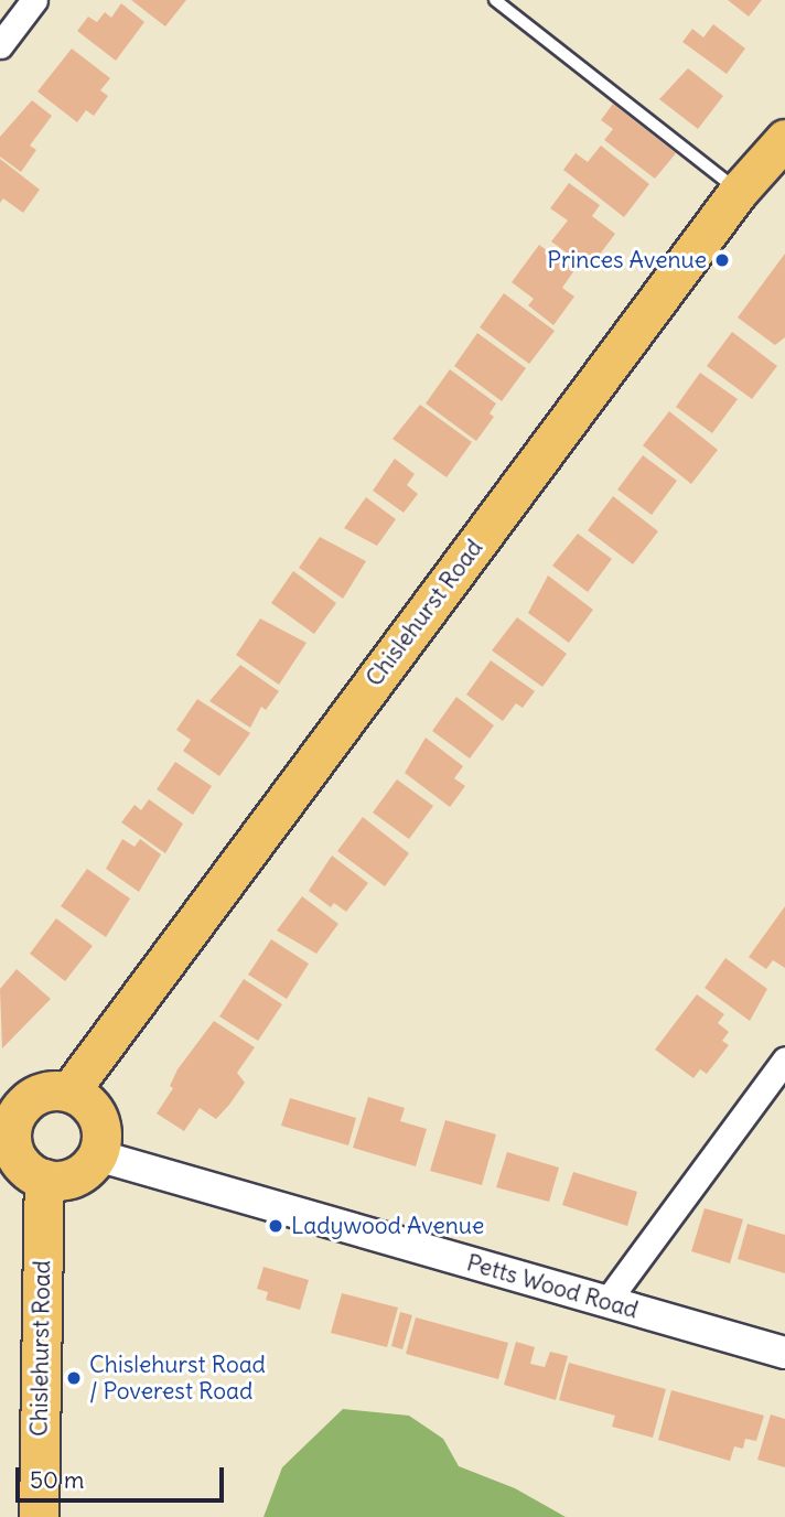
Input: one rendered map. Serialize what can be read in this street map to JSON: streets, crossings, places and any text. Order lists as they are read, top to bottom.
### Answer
{
  "streets": {
    "main road": ["Chislehurst Road"],
    "street": ["Petts Wood Road"]
  },
  "crossings": [
    ["Chislehurst Road", "Petts Wood Road"]
  ],
  "places": ["Princes Avenue", "Ladywood Avenue", "Chislehurst Road / Poverest Road"],
  "scale_bar": "50 m"
}
